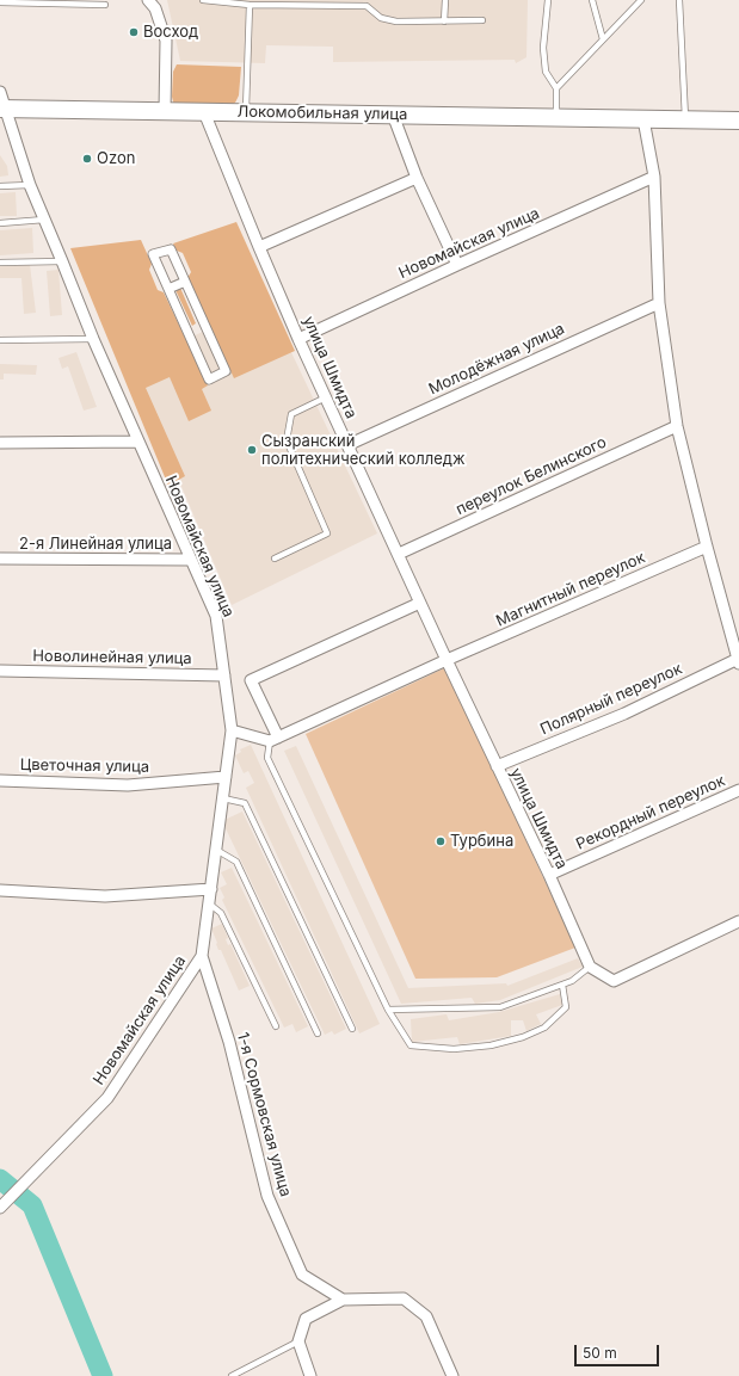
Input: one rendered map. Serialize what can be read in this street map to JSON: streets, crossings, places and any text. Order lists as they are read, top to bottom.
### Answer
{
  "streets": {
    "main road": ["Локомобильная улица"],
    "street": [
      "Новомайская улица",
      "Молодёжная улица",
      "улица Шмидта",
      "переулок Белинского",
      "2-я Линейная улица",
      "Магнитный переулок",
      "Новолинейная улица",
      "Полярный переулок",
      "Цветочная улица",
      "Рекордный переулок",
      "1-я Сормовская улица"
    ]
  },
  "crossings": [
    ["Локомобильная улица", "Новомайская улица"],
    ["Локомобильная улица", "улица Шмидта"],
    ["Новомайская улица", "улица Шмидта"],
    ["Новомайская улица", "2-я Линейная улица"],
    ["Новомайская улица", "Новолинейная улица"],
    ["Новомайская улица", "Цветочная улица"],
    ["Новомайская улица", "1-я Сормовская улица"],
    ["Молодёжная улица", "улица Шмидта"],
    ["улица Шмидта", "переулок Белинского"],
    ["улица Шмидта", "Магнитный переулок"],
    ["улица Шмидта", "Полярный переулок"],
    ["улица Шмидта", "Рекордный переулок"]
  ],
  "places": [
    "Восход",
    "Ozon",
    "Сызранский политехнический колледж",
    "Турбина"
  ],
  "scale_bar": "50 m"
}
